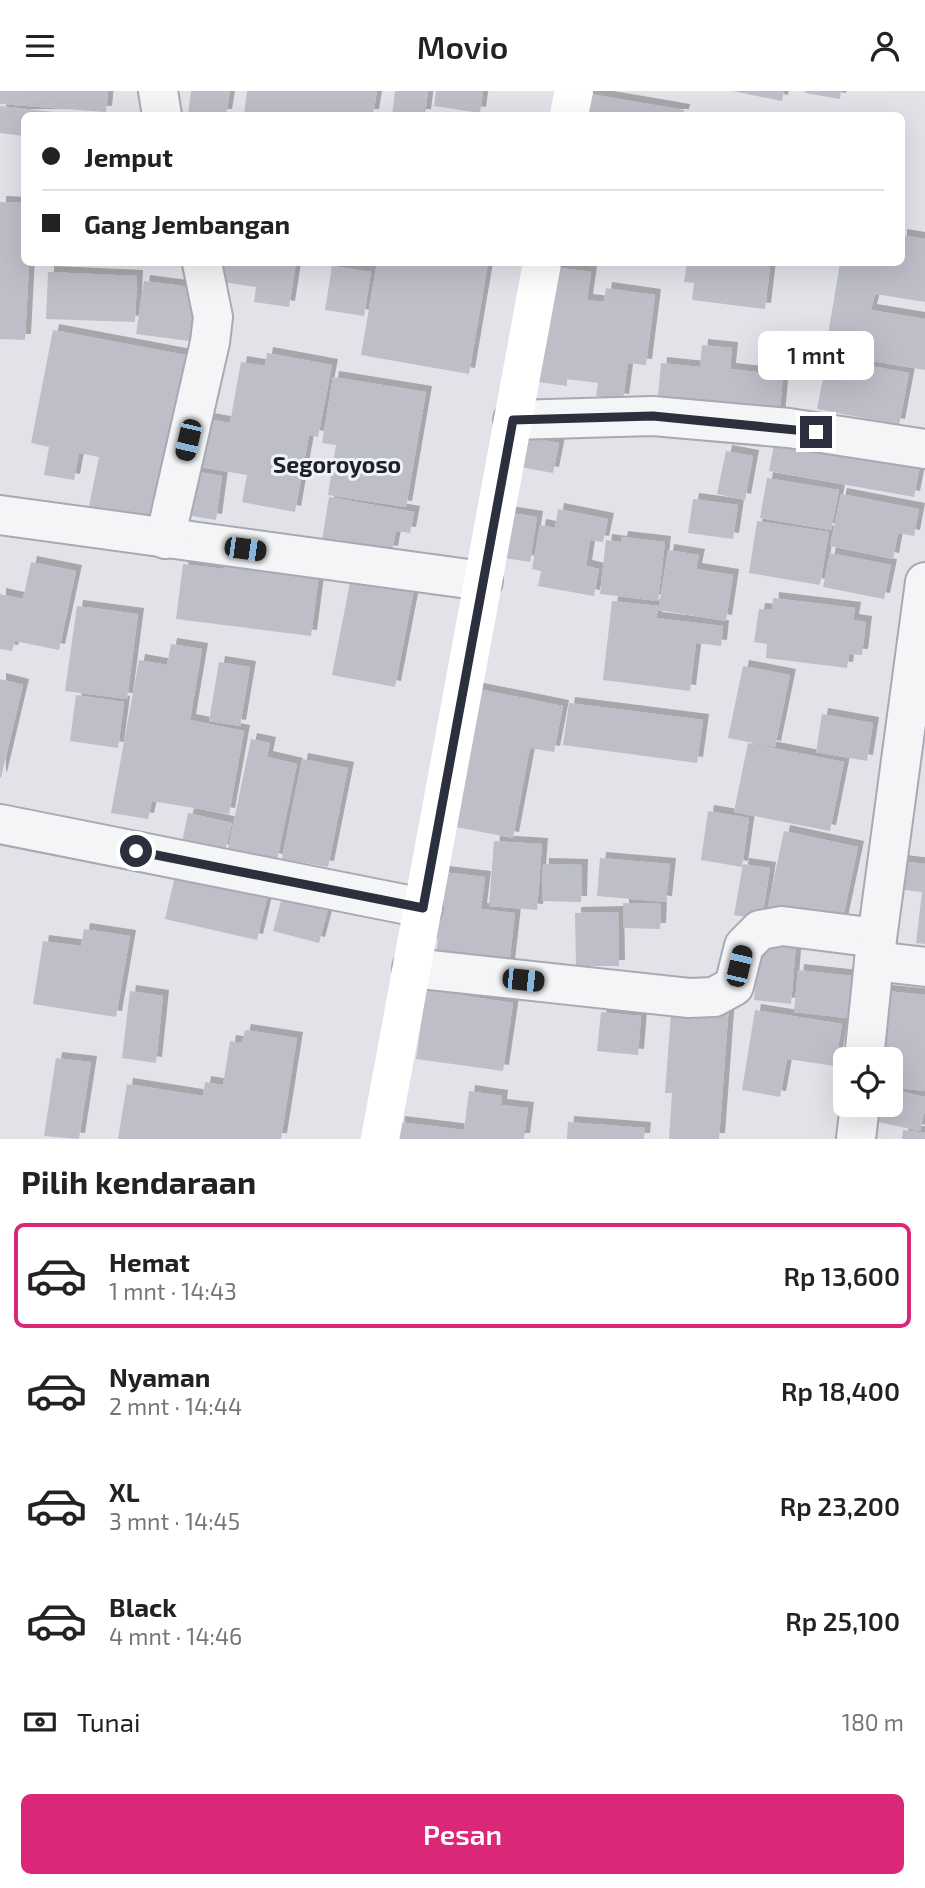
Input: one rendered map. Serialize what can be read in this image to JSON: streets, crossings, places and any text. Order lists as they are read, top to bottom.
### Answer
{
  "districts": ["Segoroyoso"],
  "page": {
    "header": "Movio",
    "banner": ["Jemput", "Gang Jembangan"],
    "bubble": "1 mnt",
    "heading": "Pilih kendaraan",
    "list": [
      {
        "name": "Hemat",
        "note": "1 mnt · 14:43",
        "value": "Rp 13,600"
      },
      {
        "name": "Nyaman",
        "note": "2 mnt · 14:44",
        "value": "Rp 18,400"
      },
      {
        "name": "XL",
        "note": "3 mnt · 14:45",
        "value": "Rp 23,200"
      },
      {
        "name": "Black",
        "note": "4 mnt · 14:46",
        "value": "Rp 25,100"
      }
    ],
    "pay": ["Tunai", "180 m"],
    "buttons": "Pesan"
  }
}
